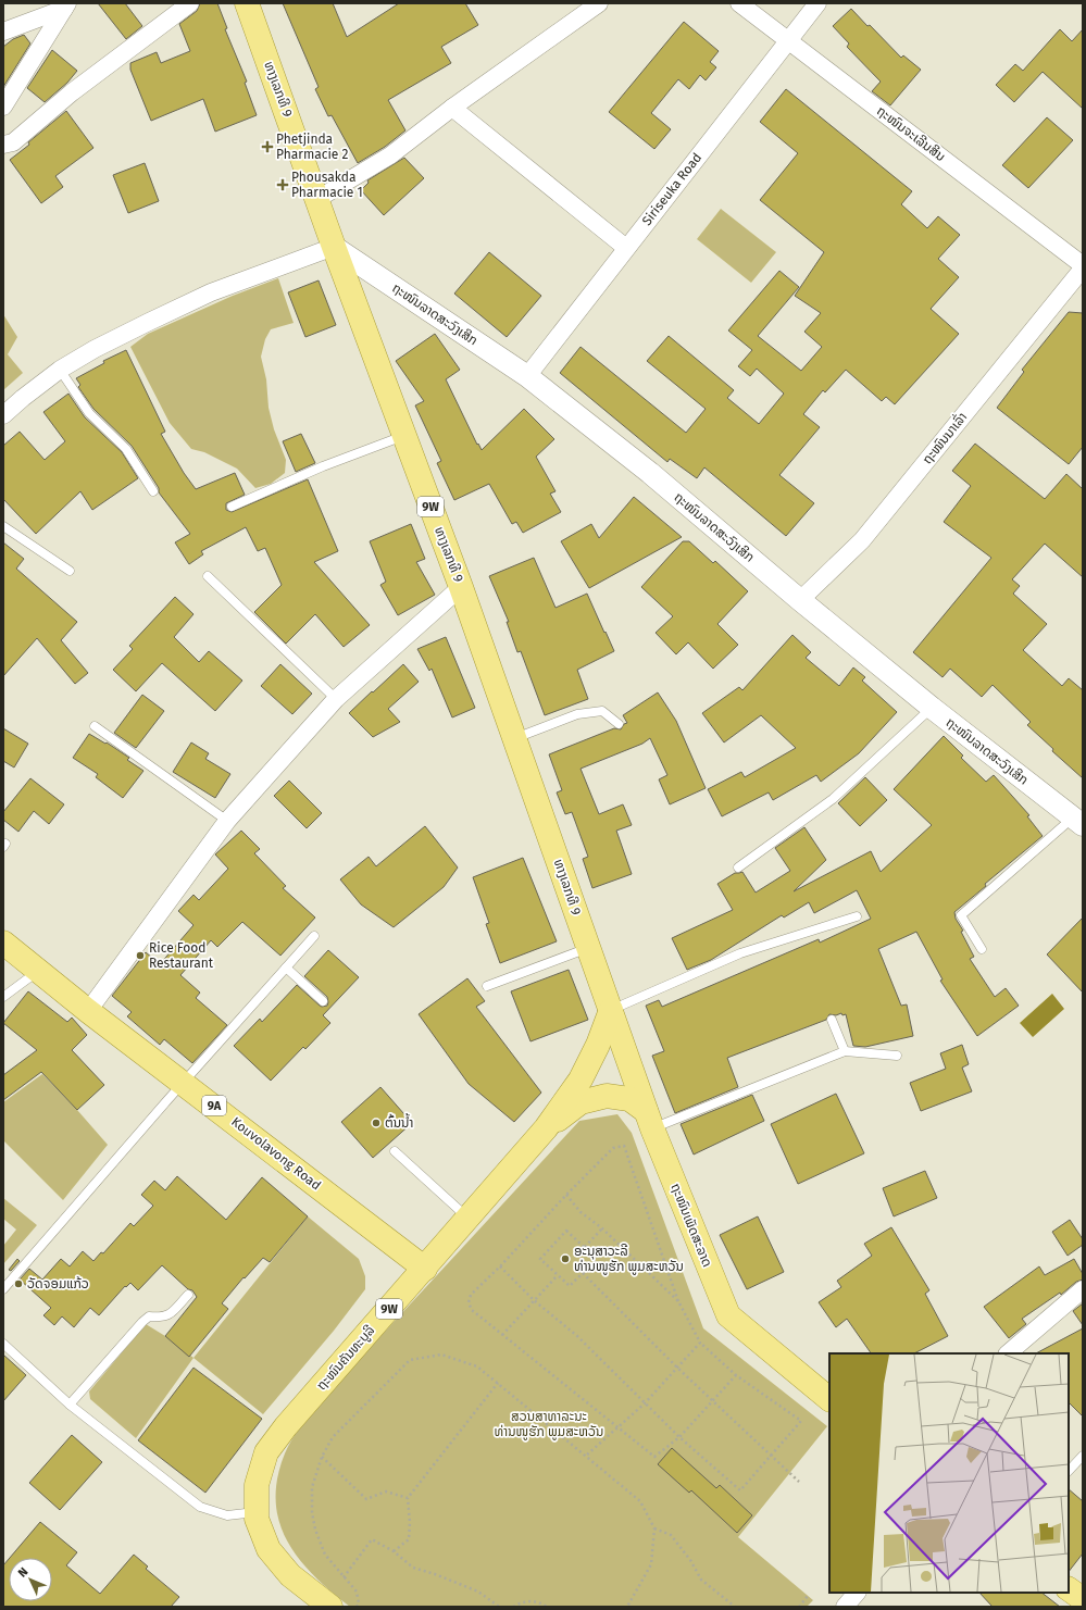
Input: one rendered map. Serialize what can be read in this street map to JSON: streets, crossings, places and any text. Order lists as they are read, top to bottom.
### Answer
{
  "streets": {
    "main road": [
      "ທາງເລກທີ 9",
      "9W",
      "9A",
      "Kouvolavong Road",
      "ຖະໜົນເພັດສະລາດ",
      "ຖະໜົນຄັນທະບູລີ"
    ],
    "street": [
      "ຖະໜົນຈະເລີນສິນ",
      "Siriseuka Road",
      "ຖະໜົນລາດສະວົງເສິກ",
      "ຖະໜົນນາເລົ່າ"
    ]
  },
  "crossings": [
    ["ທາງເລກທີ 9", "ຖະໜົນລາດສະວົງເສິກ"],
    ["ທາງເລກທີ 9", "ຖະໜົນເພັດສະລາດ"],
    ["ທາງເລກທີ 9", "ຖະໜົນຄັນທະບູລີ"],
    ["ຖະໜົນຈະເລີນສິນ", "Siriseuka Road"],
    ["Siriseuka Road", "ຖະໜົນລາດສະວົງເສິກ"],
    ["ຖະໜົນລາດສະວົງເສິກ", "ຖະໜົນນາເລົ່າ"],
    ["9W", "ຖະໜົນເພັດສະລາດ"],
    ["9W", "ຖະໜົນຄັນທະບູລີ"],
    ["Kouvolavong Road", "ຖະໜົນຄັນທະບູລີ"],
    ["ຖະໜົນເພັດສະລາດ", "ຖະໜົນຄັນທະບູລີ"]
  ],
  "parks": ["ສວນສາທາລະນະ ທ່ານໜູຮັກ ພູມສະຫວັນ"],
  "places": {
    "health": ["Phetjinda Pharmacie 2", "Phousakda Pharmacie 1"],
    "other": [
      "Rice Food Restaurant",
      "ຕົ້ນນໍ້າ",
      "ອະນຸສາວະລີ ທ່ານໜູຮັກ ພູມສະຫວັນ",
      "ວັດຈອມແກ້ວ"
    ]
  },
  "north": "top left"
}
